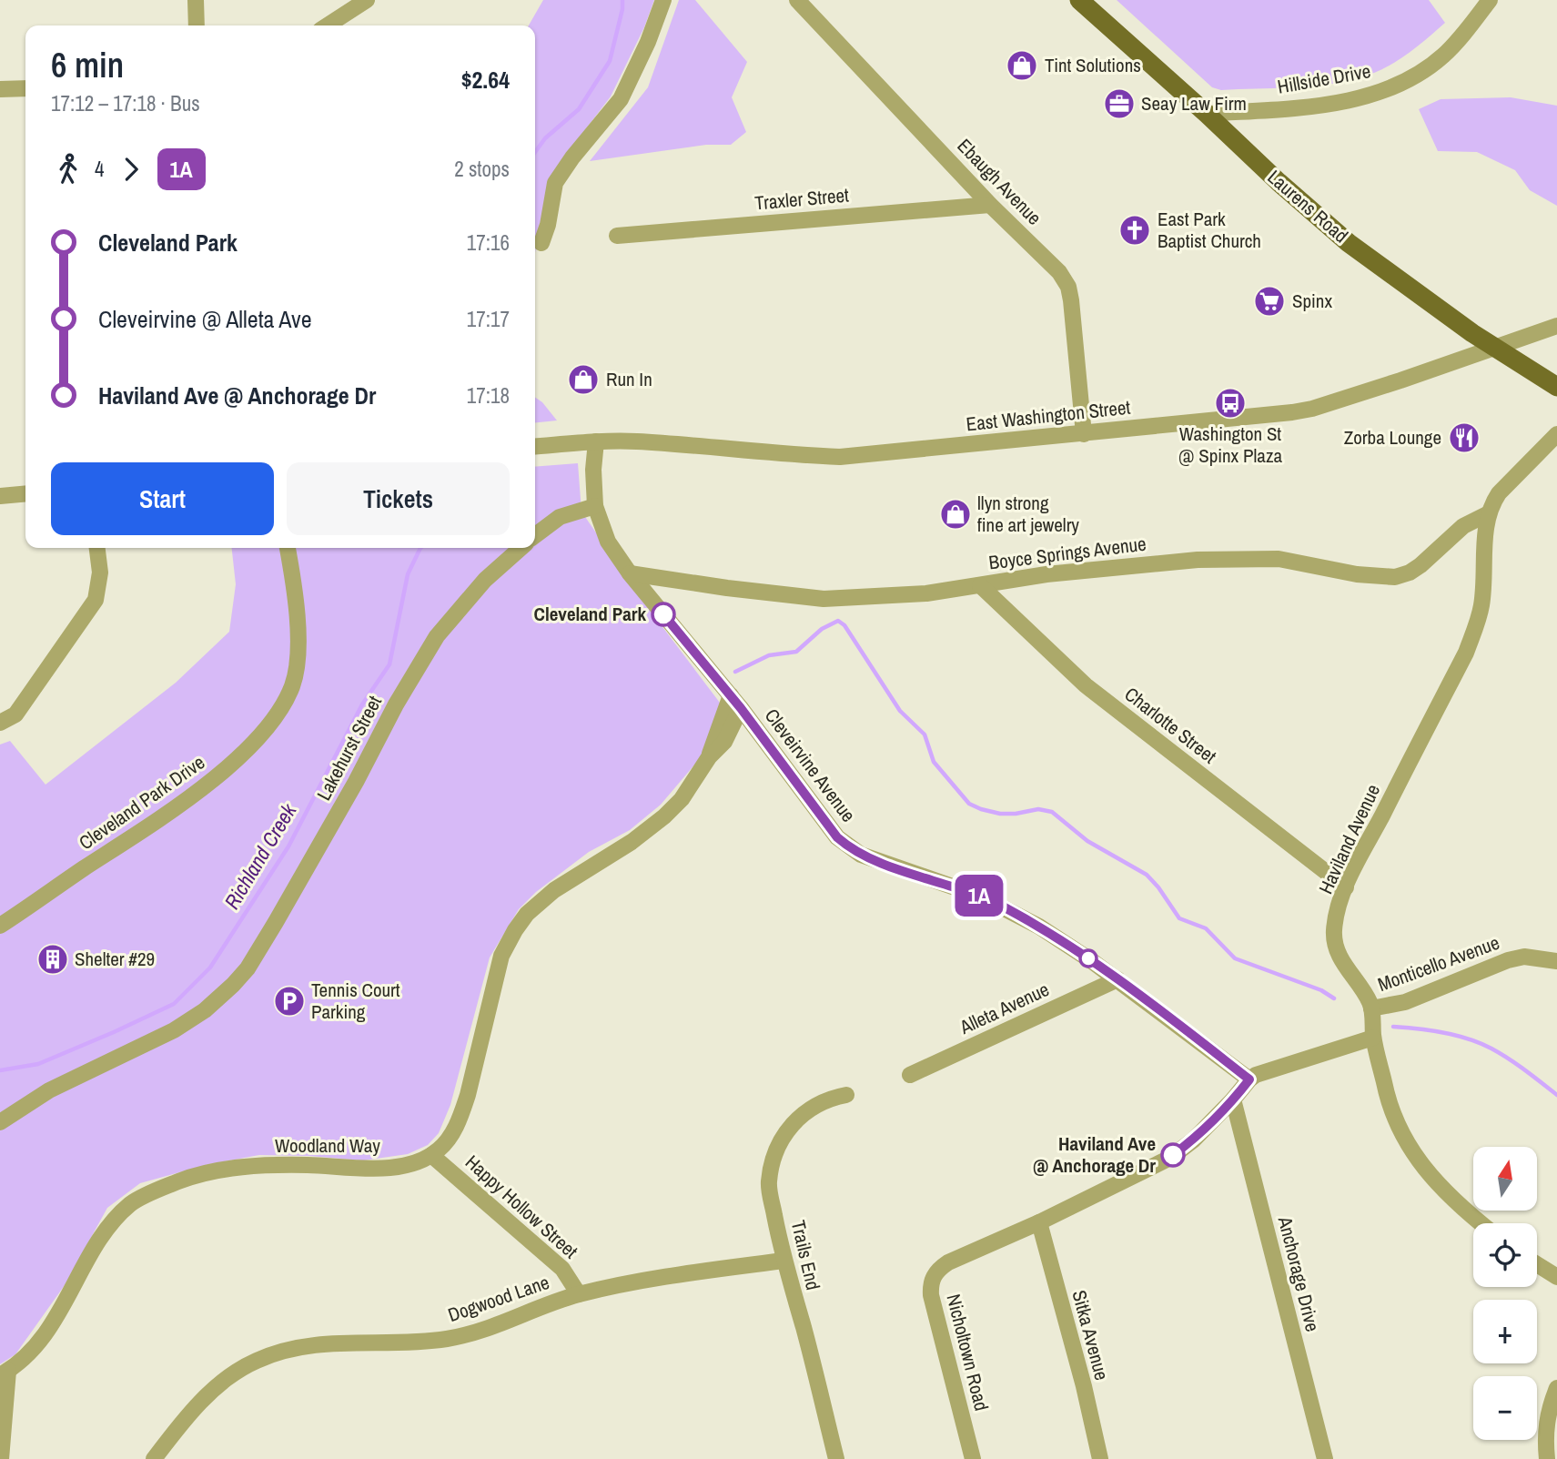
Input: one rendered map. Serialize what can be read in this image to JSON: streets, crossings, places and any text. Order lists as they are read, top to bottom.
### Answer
{
  "streets": {
    "main road": ["Laurens Road"],
    "street": [
      "Hillside Drive",
      "Ebaugh Avenue",
      "Traxler Street",
      "East Washington Street",
      "Boyce Springs Avenue",
      "Charlotte Street",
      "Lakehurst Street",
      "Cleveirvine Avenue",
      "Cleveland Park Drive",
      "Haviland Avenue",
      "Monticello Avenue",
      "Alleta Avenue",
      "Woodland Way",
      "Happy Hollow Street",
      "Trails End",
      "Anchorage Drive",
      "Dogwood Lane",
      "Sitka Avenue",
      "Nicholtown Road"
    ]
  },
  "crossings": [
    ["Hillside Drive", "Laurens Road"],
    ["Ebaugh Avenue", "Traxler Street"],
    ["Ebaugh Avenue", "East Washington Street"],
    ["Laurens Road", "East Washington Street"],
    ["East Washington Street", "Cleveirvine Avenue"],
    ["Boyce Springs Avenue", "Charlotte Street"],
    ["Boyce Springs Avenue", "Cleveirvine Avenue"],
    ["Boyce Springs Avenue", "Haviland Avenue"],
    ["Charlotte Street", "Haviland Avenue"],
    ["Cleveirvine Avenue", "Alleta Avenue"],
    ["Cleveirvine Avenue", "Woodland Way"],
    ["Haviland Avenue", "Monticello Avenue"],
    ["Woodland Way", "Happy Hollow Street"],
    ["Happy Hollow Street", "Dogwood Lane"],
    ["Trails End", "Dogwood Lane"],
    ["Sitka Avenue", "Nicholtown Road"]
  ],
  "water": ["Richland Creek"],
  "places": {
    "shop": ["Tint Solutions", "Run In", "llyn strong fine art jewelry"],
    "office": ["Seay Law Firm"],
    "church": ["East Park Baptist Church"],
    "supermarket": ["Spinx"],
    "bus stop": ["Washington St @ Spinx Plaza"],
    "restaurant": ["Zorba Lounge"],
    "other": ["Cleveland Park", "Haviland Ave @ Anchorage Dr"],
    "building": ["Shelter #29"],
    "parking": ["Tennis Court Parking"]
  },
  "lines": ["bus line 1A"],
  "north": "top",
  "page": {
    "on_map": "1A",
    "heading": ["6 min", "17:12 – 17:18 · Bus", "$2.64"],
    "legs": ["4", "1A", "2 stops"],
    "list": [
      {
        "name": "Cleveland Park",
        "value": "17:16"
      },
      {
        "name": "Cleveirvine @ Alleta Ave",
        "value": "17:17"
      },
      {
        "name": "Haviland Ave @ Anchorage Dr",
        "value": "17:18"
      }
    ],
    "buttons": ["Start", "Tickets"],
    "map_buttons": ["+", "−"]
  }
}
